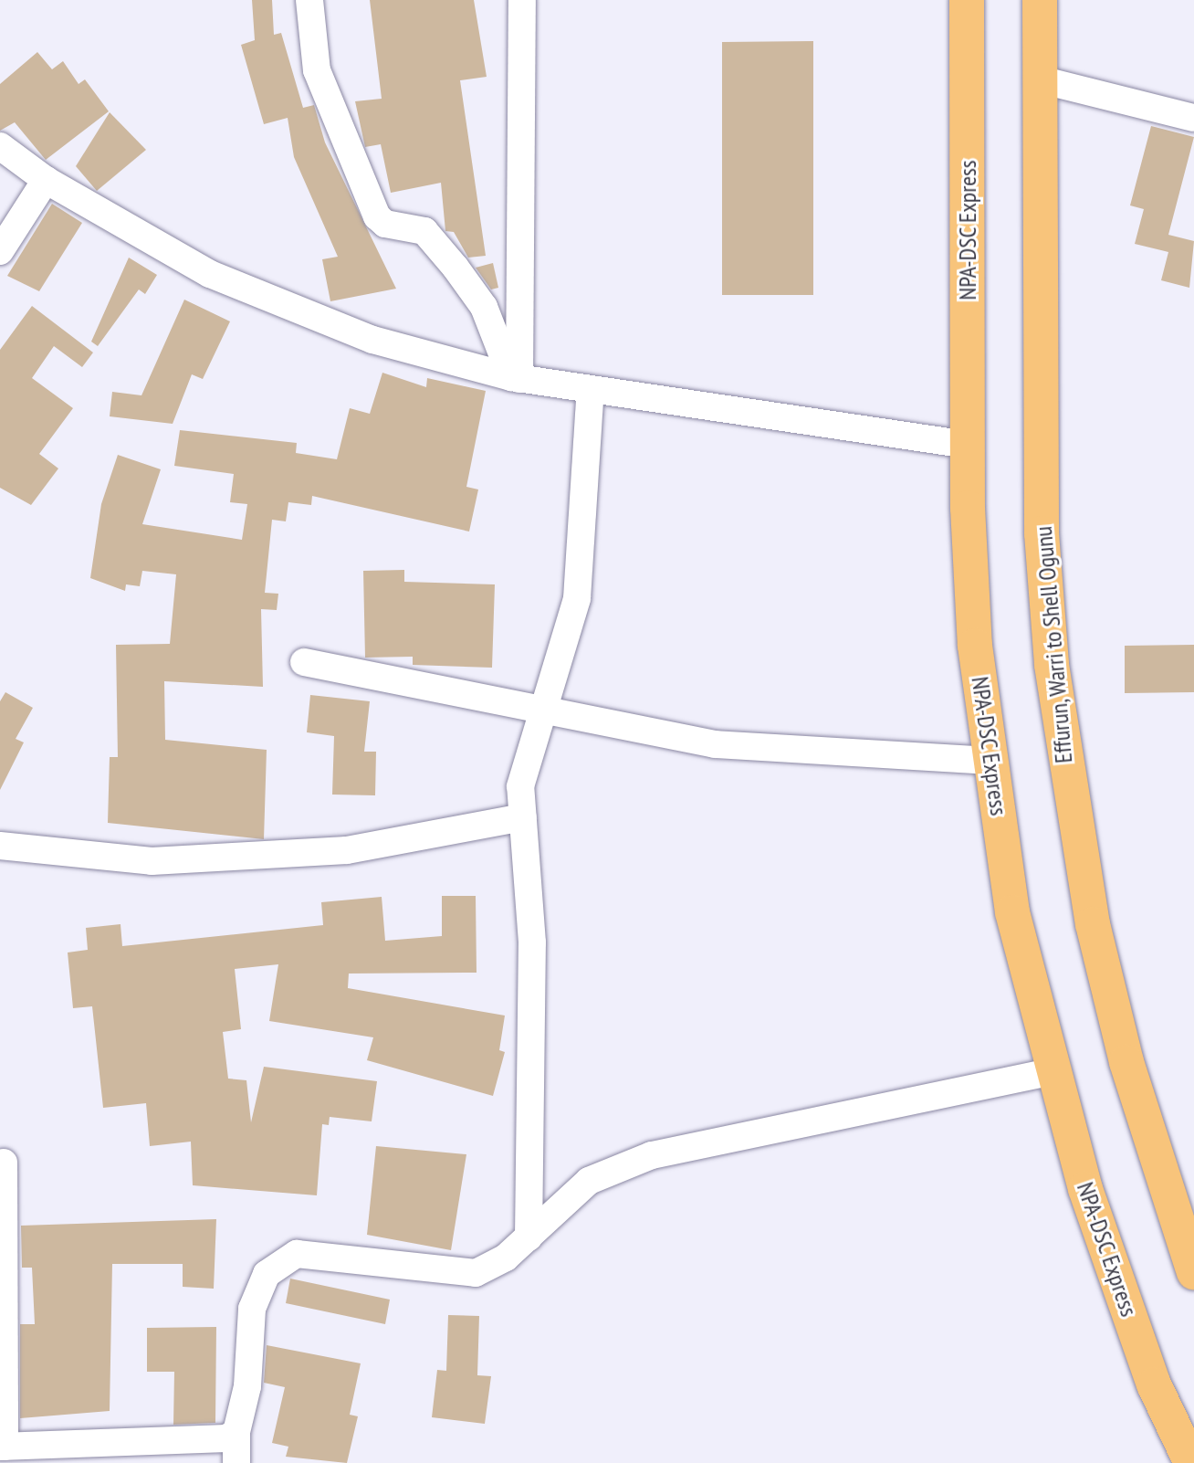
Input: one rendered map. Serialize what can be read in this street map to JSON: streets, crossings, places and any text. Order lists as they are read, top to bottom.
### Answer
{
  "streets": {
    "main road": ["NPA-DSC Express", "Effurun, Warri to Shell Ogunu"]
  }
}
